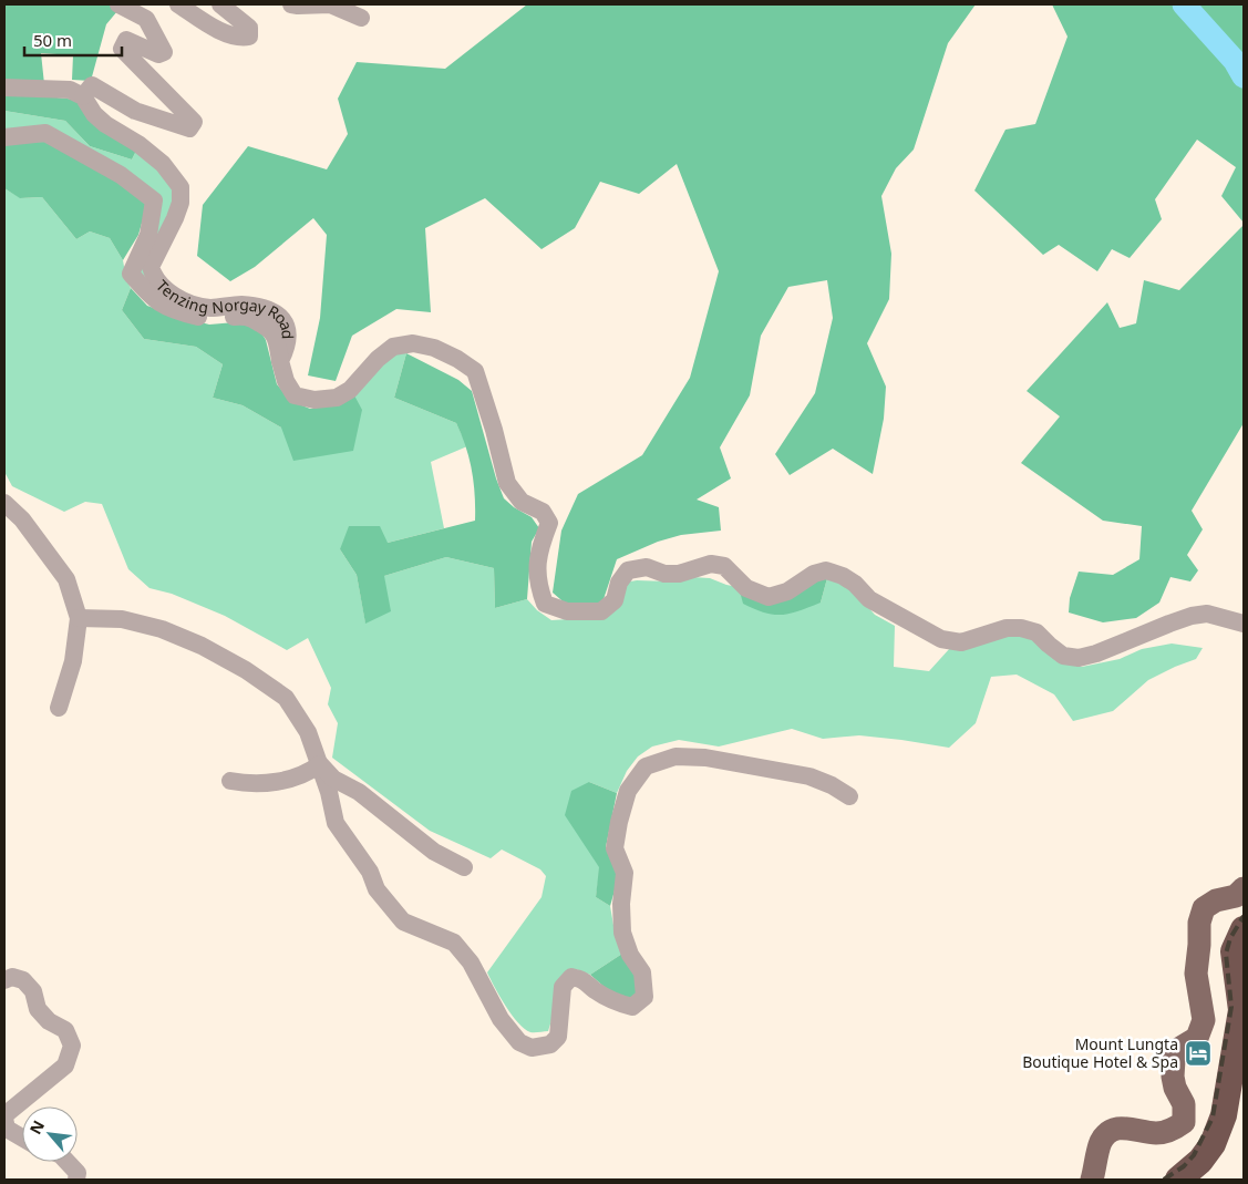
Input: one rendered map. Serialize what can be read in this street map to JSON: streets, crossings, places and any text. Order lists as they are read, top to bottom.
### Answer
{
  "streets": {
    "street": ["Tenzing Norgay Road"]
  },
  "places": {
    "hotel": ["Mount Lungta Boutique Hotel & Spa"]
  },
  "scale_bar": "50 m",
  "north": "top left"
}
